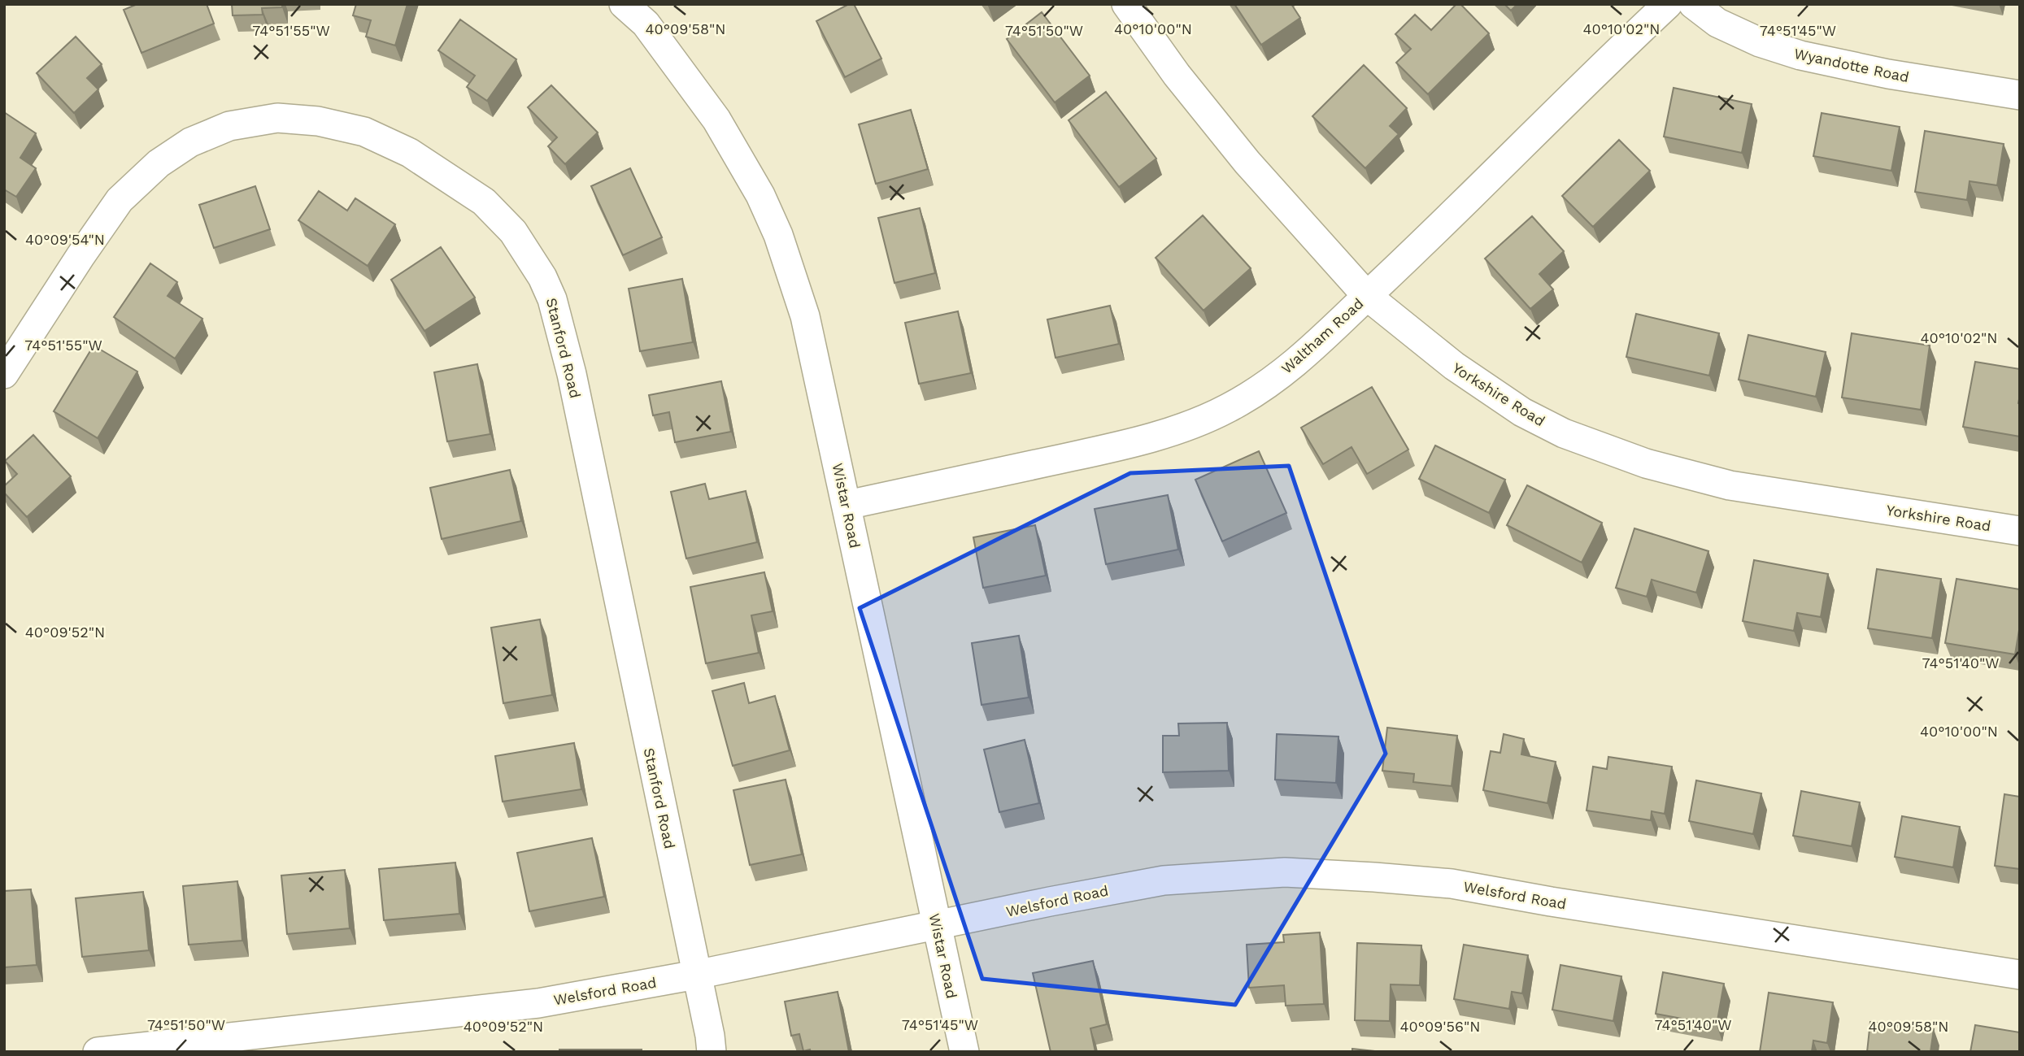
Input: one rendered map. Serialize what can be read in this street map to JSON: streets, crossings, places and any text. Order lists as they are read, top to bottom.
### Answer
{
  "streets": {
    "street": [
      "Wyandotte Road",
      "Waltham Road",
      "Stanford Road",
      "Yorkshire Road",
      "Wistar Road",
      "Welsford Road"
    ]
  },
  "crossings": [
    ["Waltham Road", "Yorkshire Road"],
    ["Waltham Road", "Wistar Road"],
    ["Stanford Road", "Welsford Road"],
    ["Wistar Road", "Welsford Road"]
  ],
  "coordinates": [
    "40°09'58\"N",
    "40°10'00\"N",
    "40°10'02\"N",
    "74°51'55\"W",
    "74°51'50\"W",
    "74°51'45\"W",
    "40°09'54\"N",
    "40°09'52\"N",
    "74°51'40\"W",
    "40°09'56\"N"
  ]
}
